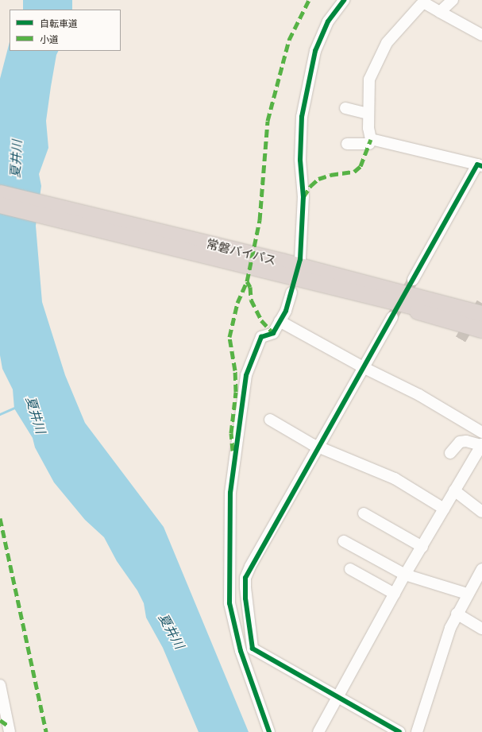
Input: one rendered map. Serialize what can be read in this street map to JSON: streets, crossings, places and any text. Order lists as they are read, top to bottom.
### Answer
{
  "streets": {
    "highway": ["常磐バイパス"]
  },
  "water": ["夏井川"],
  "legend": ["自転車道", "小道"]
}
